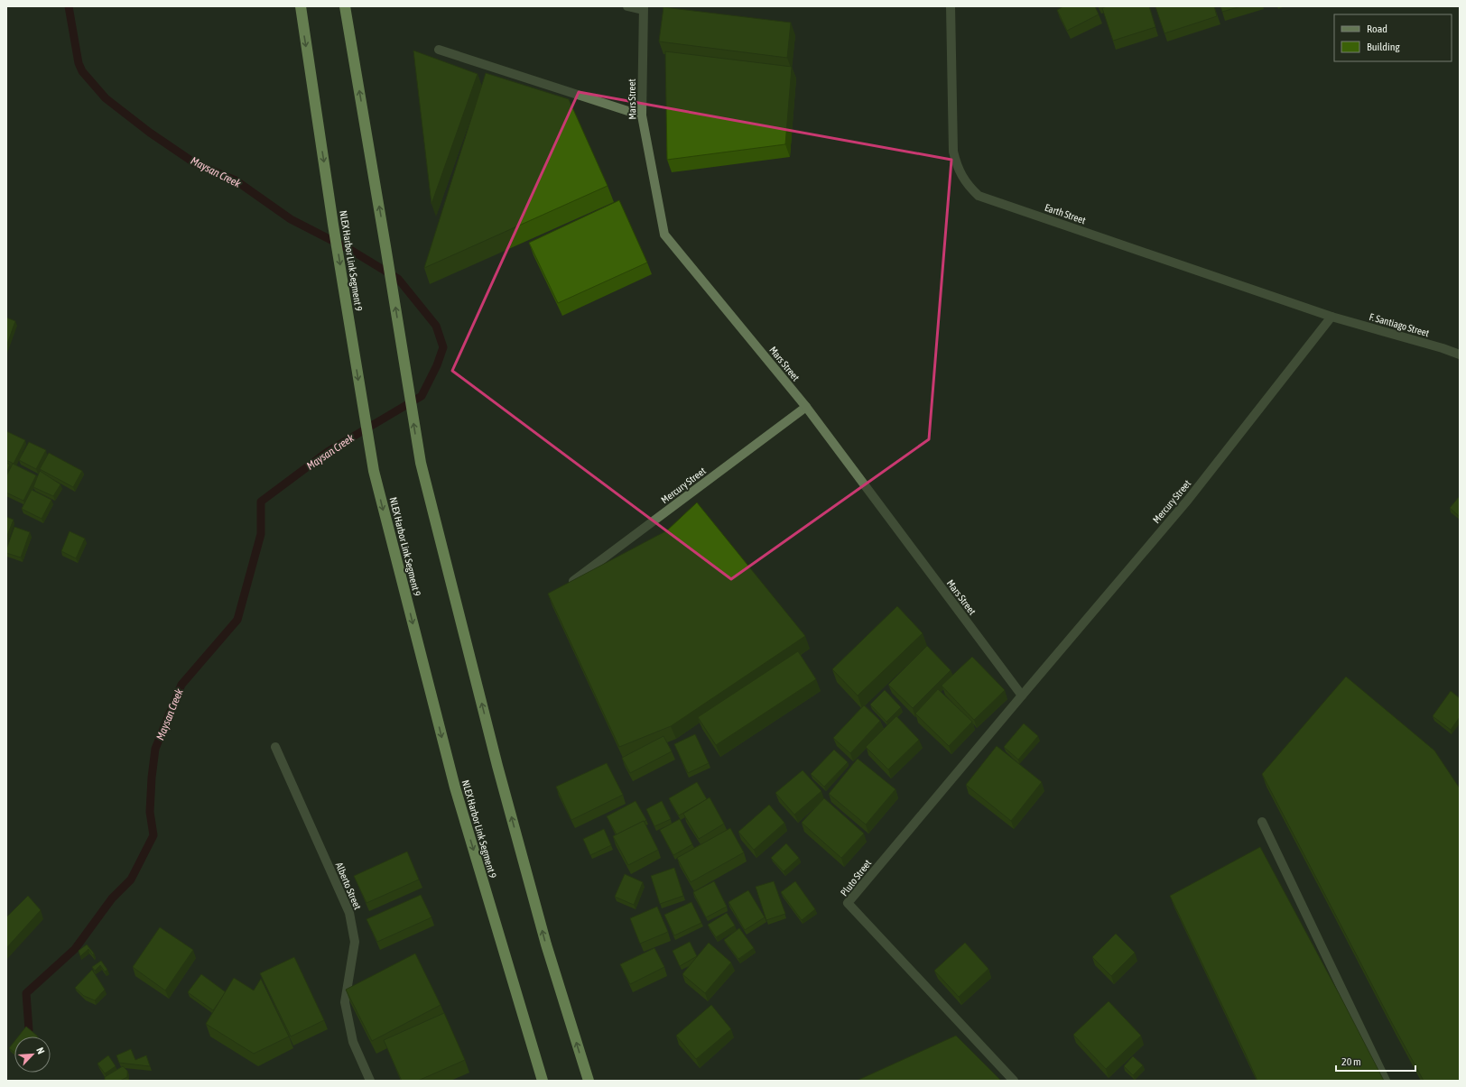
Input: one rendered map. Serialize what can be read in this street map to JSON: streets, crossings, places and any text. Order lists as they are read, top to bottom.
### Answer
{
  "streets": {
    "highway": ["NLEX Harbor Link Segment 9"],
    "street": [
      "Mars Street",
      "Earth Street",
      "F. Santiago Street",
      "Mercury Street",
      "Pluto Street",
      "Alberto Street"
    ]
  },
  "crossings": [
    ["Mars Street", "Mercury Street"],
    ["Mars Street", "Pluto Street"],
    ["Earth Street", "F. Santiago Street"],
    ["Earth Street", "Mercury Street"],
    ["F. Santiago Street", "Mercury Street"],
    ["Mercury Street", "Pluto Street"]
  ],
  "water": ["Maysan Creek"],
  "legend": ["Road", "Building"],
  "scale_bar": "20 m",
  "north": "top right"
}
